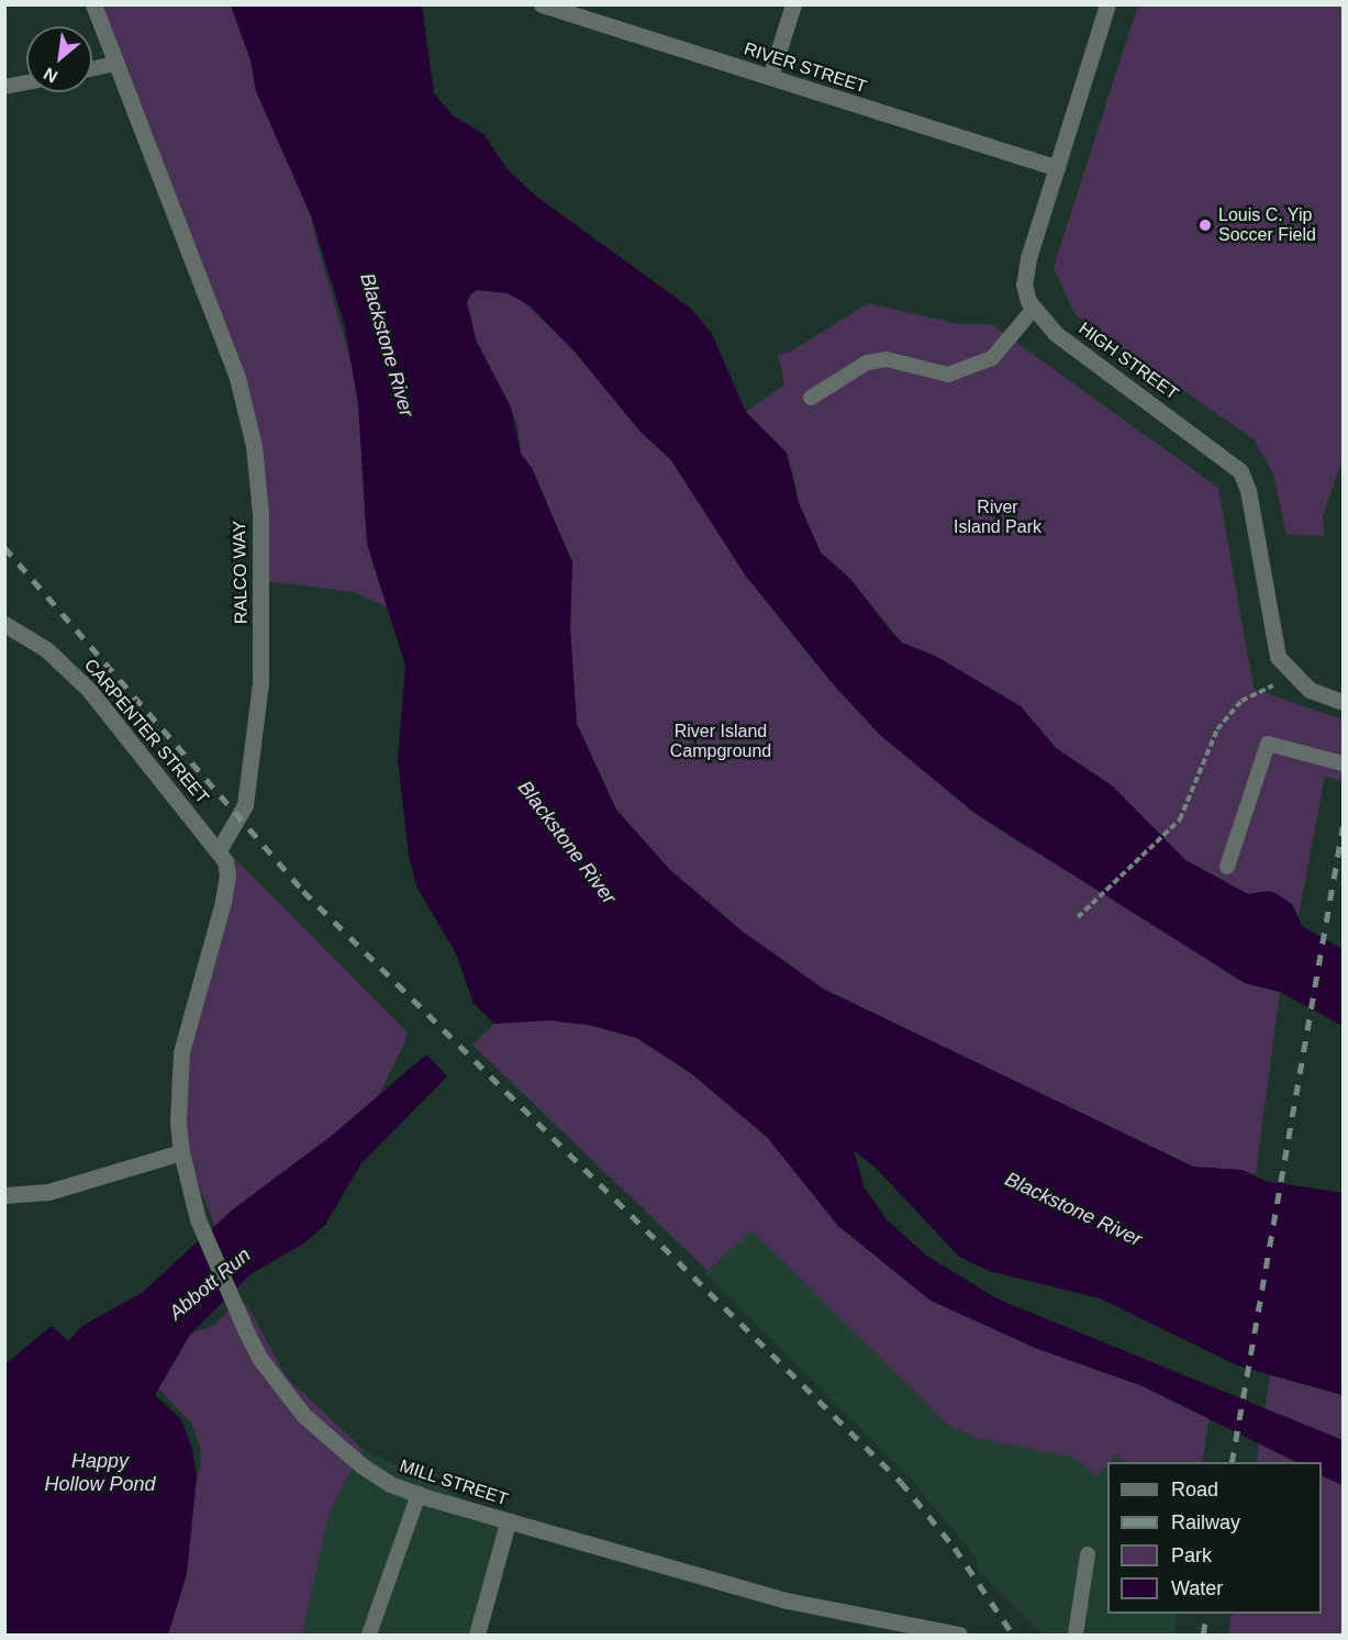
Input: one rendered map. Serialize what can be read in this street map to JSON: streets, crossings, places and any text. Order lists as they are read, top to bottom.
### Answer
{
  "streets": {
    "street": [
      "RIVER STREET",
      "HIGH STREET",
      "RALCO WAY",
      "CARPENTER STREET",
      "MILL STREET"
    ]
  },
  "crossings": [
    ["RIVER STREET", "HIGH STREET"],
    ["RALCO WAY", "CARPENTER STREET"]
  ],
  "water": ["Blackstone River", "Abbott Run", "Happy Hollow Pond"],
  "parks": ["River Island Park", "River Island Campground"],
  "places": ["Louis C. Yip Soccer Field"],
  "legend": [
    "Road",
    "Railway",
    "Park",
    "Water"
  ],
  "north": "bottom left"
}
